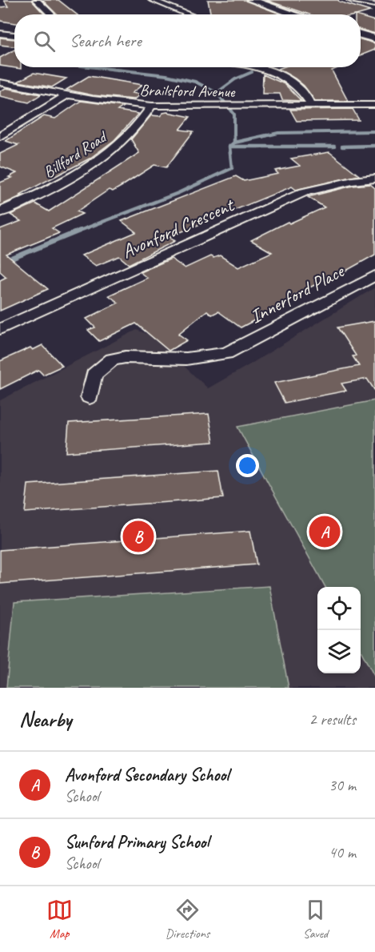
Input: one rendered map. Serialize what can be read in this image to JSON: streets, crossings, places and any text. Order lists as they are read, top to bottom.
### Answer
{
  "streets": {
    "street": [
      "Brailsford Avenue",
      "Billford Road",
      "Avonford Crescent",
      "Innerford Place"
    ]
  },
  "crossings": [
    ["Brailsford Avenue", "Billford Road"]
  ],
  "page": {
    "search": "Search here",
    "pins": ["A", "B"],
    "heading": ["Nearby", "2 results"],
    "list": [
      {
        "mark": "A",
        "name": "Avonford Secondary School",
        "note": "School",
        "value": "30 m"
      },
      {
        "mark": "B",
        "name": "Sunford Primary School",
        "note": "School",
        "value": "40 m"
      }
    ],
    "nav": ["Map", "Directions", "Saved"]
  }
}
